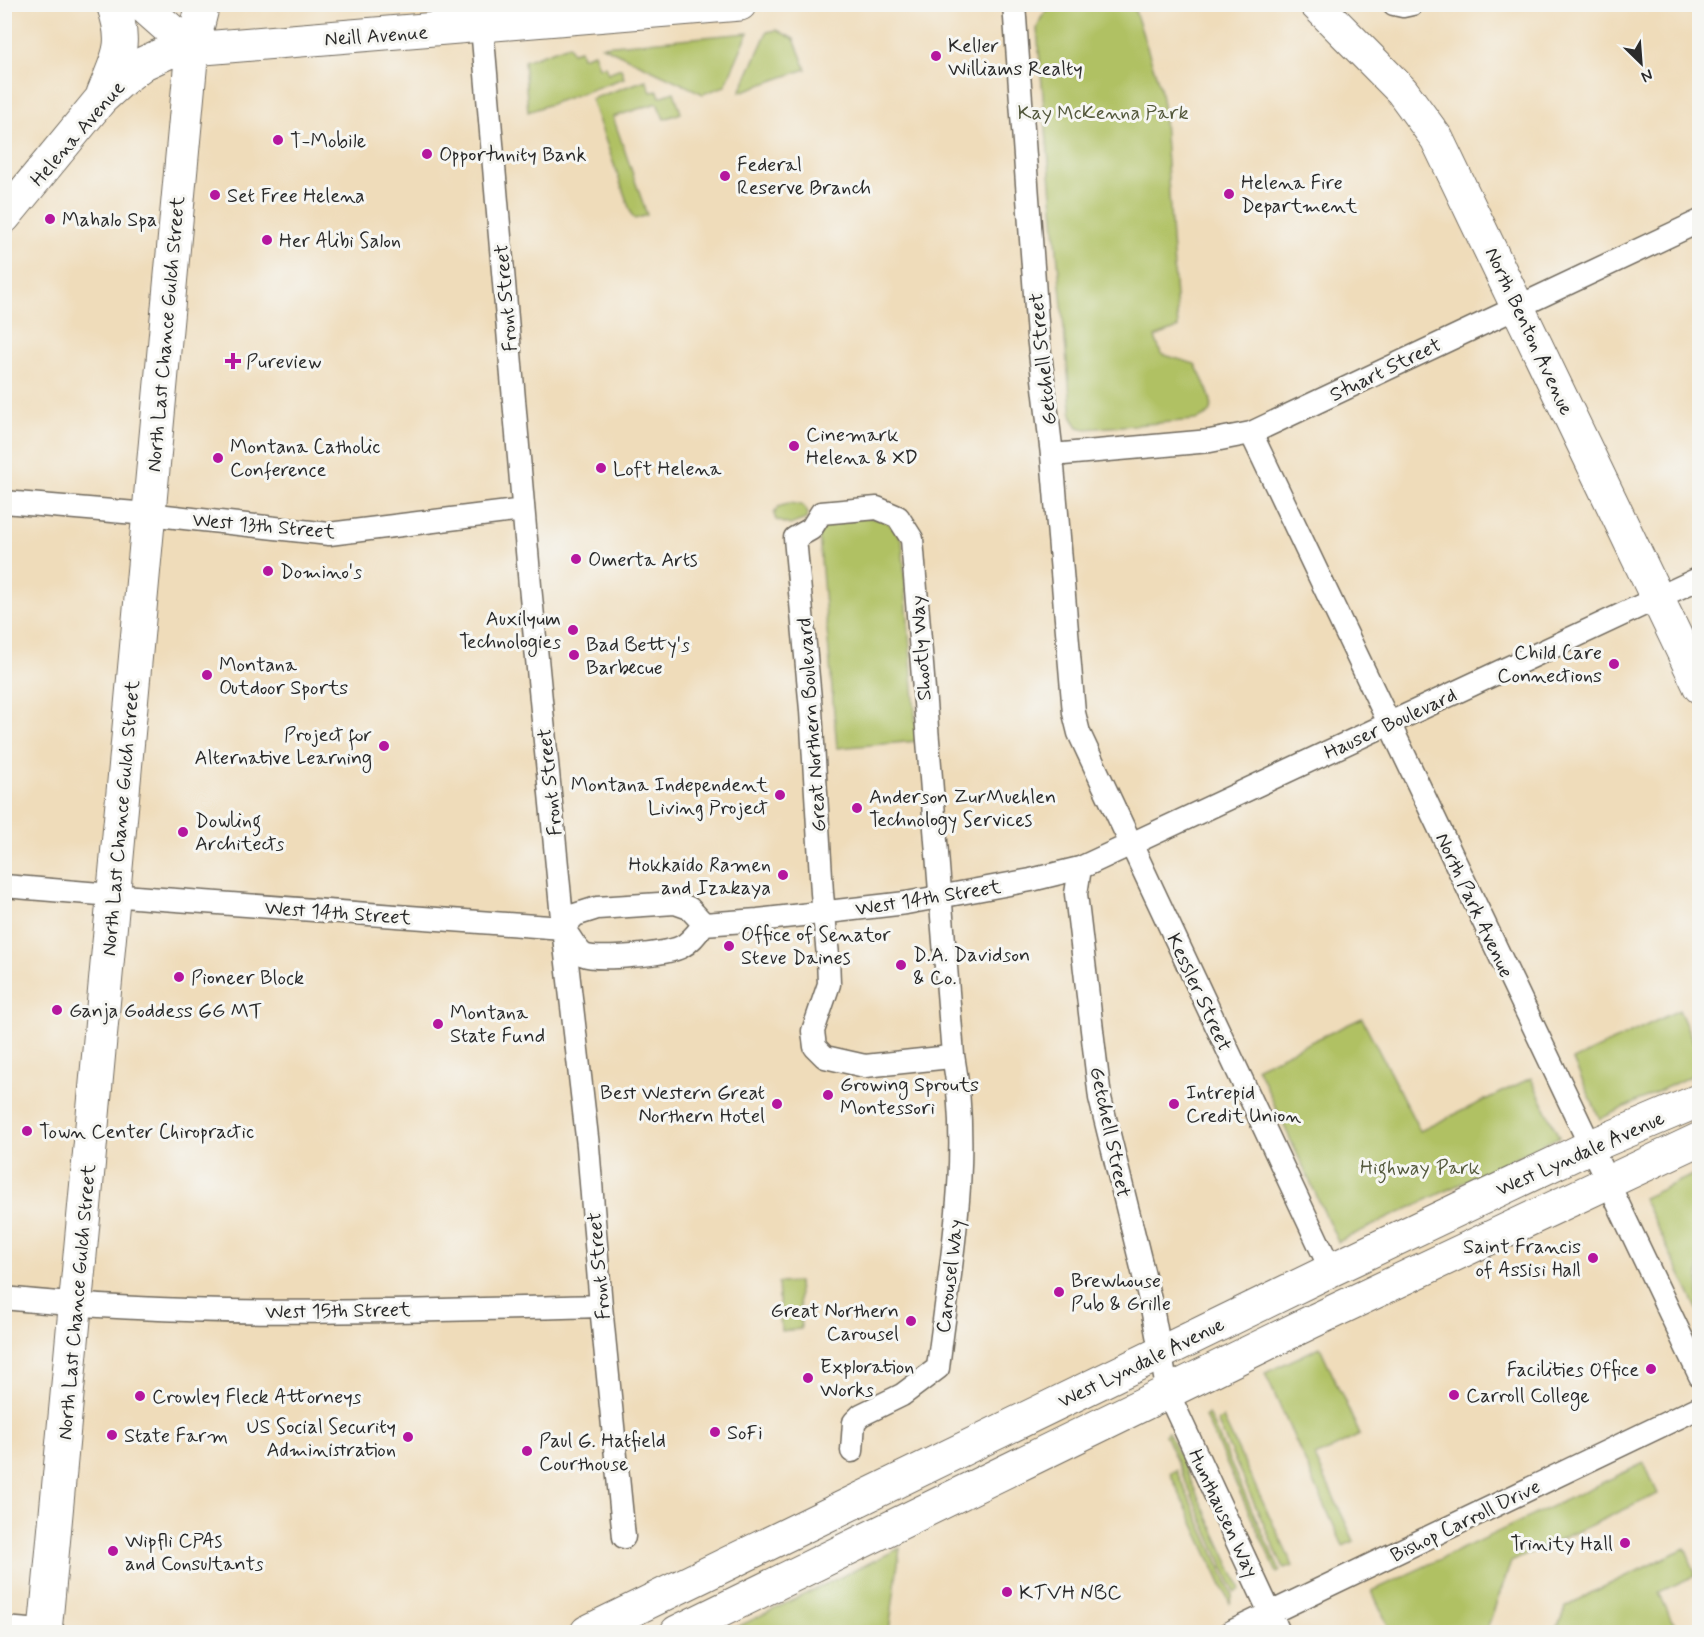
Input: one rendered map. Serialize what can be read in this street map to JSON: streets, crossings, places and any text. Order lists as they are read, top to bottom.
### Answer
{
  "streets": {
    "main road": [
      "Neill Avenue",
      "Helena Avenue",
      "North Benton Avenue",
      "North Last Chance Gulch Street",
      "West Lyndale Avenue"
    ],
    "street": [
      "Front Street",
      "Getchell Street",
      "Stuart Street",
      "West 13th Street",
      "Shootly Way",
      "Hauser Boulevard",
      "Great Northern Boulevard",
      "West 14th Street",
      "North Park Avenue",
      "Kessler Street",
      "Carousel Way",
      "West 15th Street",
      "Hunthausen Way",
      "Bishop Carroll Drive"
    ]
  },
  "crossings": [
    ["Neill Avenue", "Helena Avenue"],
    ["Neill Avenue", "Front Street"],
    ["Neill Avenue", "North Last Chance Gulch Street"],
    ["Helena Avenue", "North Last Chance Gulch Street"],
    ["Front Street", "West 13th Street"],
    ["Front Street", "West 14th Street"],
    ["Front Street", "West 15th Street"],
    ["North Benton Avenue", "Stuart Street"],
    ["North Benton Avenue", "Hauser Boulevard"],
    ["North Last Chance Gulch Street", "West 13th Street"],
    ["North Last Chance Gulch Street", "West 14th Street"],
    ["North Last Chance Gulch Street", "West 15th Street"],
    ["Getchell Street", "Stuart Street"],
    ["Getchell Street", "Hauser Boulevard"],
    ["Getchell Street", "West 14th Street"],
    ["Getchell Street", "Kessler Street"],
    ["Getchell Street", "West Lyndale Avenue"],
    ["Getchell Street", "Hunthausen Way"],
    ["Stuart Street", "North Park Avenue"],
    ["Shootly Way", "Great Northern Boulevard"],
    ["Shootly Way", "West 14th Street"],
    ["Hauser Boulevard", "West 14th Street"],
    ["Hauser Boulevard", "North Park Avenue"],
    ["Hauser Boulevard", "Kessler Street"],
    ["Great Northern Boulevard", "West 14th Street"],
    ["Great Northern Boulevard", "Carousel Way"],
    ["North Park Avenue", "West Lyndale Avenue"],
    ["Kessler Street", "West Lyndale Avenue"],
    ["West Lyndale Avenue", "Hunthausen Way"],
    ["Hunthausen Way", "Bishop Carroll Drive"]
  ],
  "parks": ["Kay McKenna Park", "Highway Park"],
  "places": {
    "other": [
      "Keller Williams Realty",
      "T-Mobile",
      "Opportunity Bank",
      "Federal Reserve Branch",
      "Helena Fire Department",
      "Set Free Helena",
      "Mahalo Spa",
      "Her Alibi Salon",
      "Cinemark Helena & XD",
      "Montana Catholic Conference",
      "Loft Helena",
      "Omerta Arts",
      "Domino's",
      "Auxilyum Technologies",
      "Bad Betty's Barbecue",
      "Child Care Connections",
      "Montana Outdoor Sports",
      "Project for Alternative Learning",
      "Montana Independent Living Project",
      "Anderson ZurMuehlen Technology Services",
      "Dowling Architects",
      "Hokkaido Ramen and Izakaya",
      "Office of Senator Steve Daines",
      "D.A. Davidson & Co.",
      "Pioneer Block",
      "Ganja Goddess GG MT",
      "Montana State Fund",
      "Growing Sprouts Montessori",
      "Best Western Great Northern Hotel",
      "Intrepid Credit Union",
      "Town Center Chiropractic",
      "Saint Francis of Assisi Hall",
      "Brewhouse Pub & Grille",
      "Great Northern Carousel",
      "Facilities Office",
      "Exploration Works",
      "Carroll College",
      "Crowley Fleck Attorneys",
      "SoFi",
      "State Farm",
      "US Social Security Administration",
      "Paul G. Hatfield Courthouse",
      "Trinity Hall",
      "Wipfli CPAs and Consultants",
      "KTVH NBC"
    ],
    "health": ["Pureview"]
  },
  "north": "bottom right"
}
